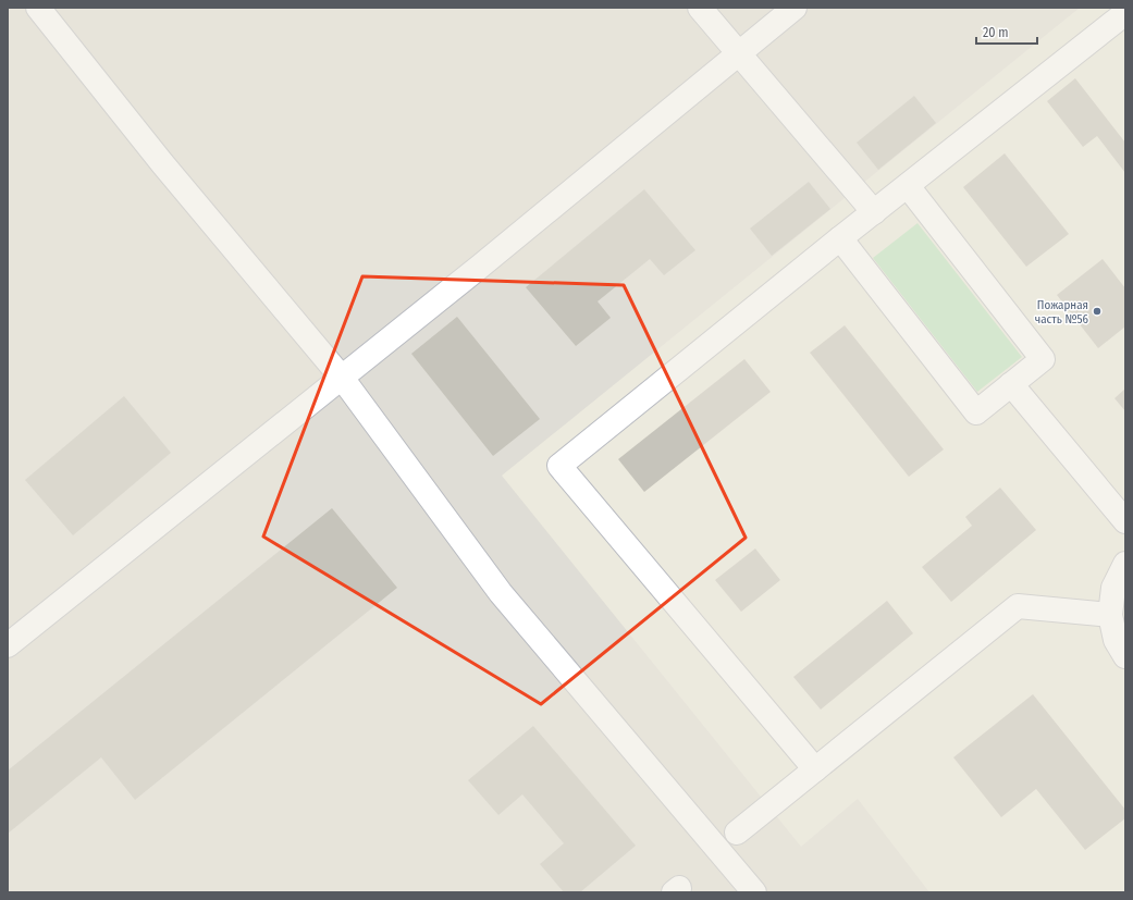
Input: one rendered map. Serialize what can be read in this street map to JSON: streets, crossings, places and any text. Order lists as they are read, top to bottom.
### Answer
{
  "places": ["Пожарная часть №56"],
  "scale_bar": "20 m"
}
